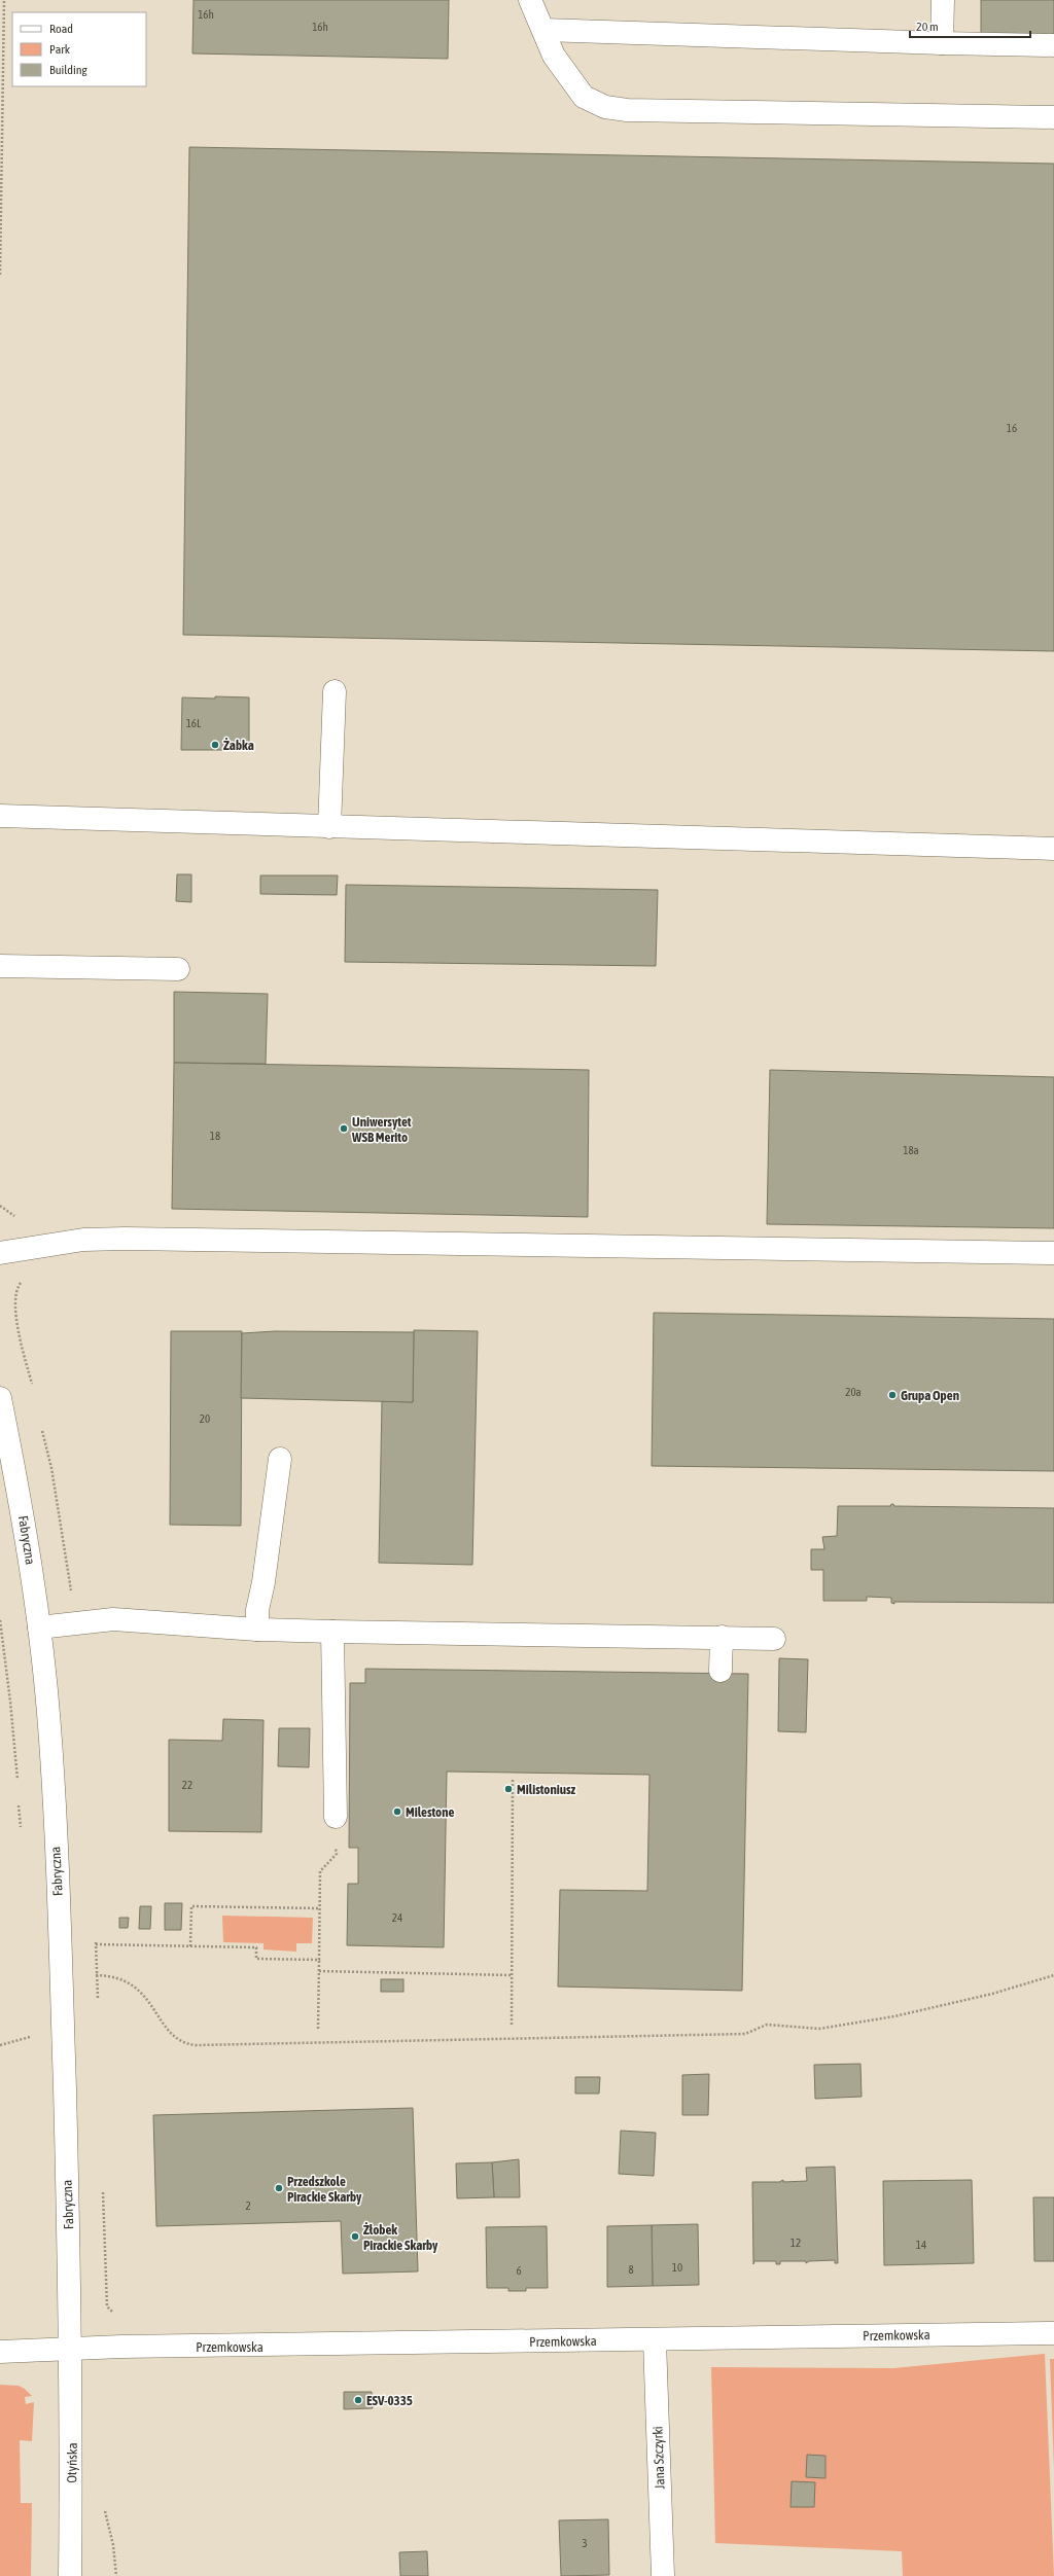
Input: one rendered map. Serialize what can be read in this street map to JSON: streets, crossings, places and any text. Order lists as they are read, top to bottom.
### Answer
{
  "streets": {
    "street": [
      "Fabryczna",
      "Przemkowska",
      "Jana Szczyrki",
      "Otyńska"
    ]
  },
  "crossings": [
    ["Fabryczna", "Przemkowska"],
    ["Fabryczna", "Otyńska"],
    ["Przemkowska", "Jana Szczyrki"],
    ["Przemkowska", "Otyńska"]
  ],
  "places": [
    "Żabka",
    "Uniwersytet WSB Merito",
    "Grupa Open",
    "Milistoniusz",
    "Milestone",
    "Przedszkole Pirackie Skarby",
    "Żłobek Pirackie Skarby",
    "ESV-0335"
  ],
  "house_numbers": [
    "16h",
    "16h",
    "16",
    "16L",
    "18",
    "18a",
    "20a",
    "20",
    "22",
    "24",
    "2",
    "12",
    "14",
    "10",
    "8",
    "6",
    "3"
  ],
  "legend": ["Road", "Park", "Building"],
  "scale_bar": "20 m"
}
